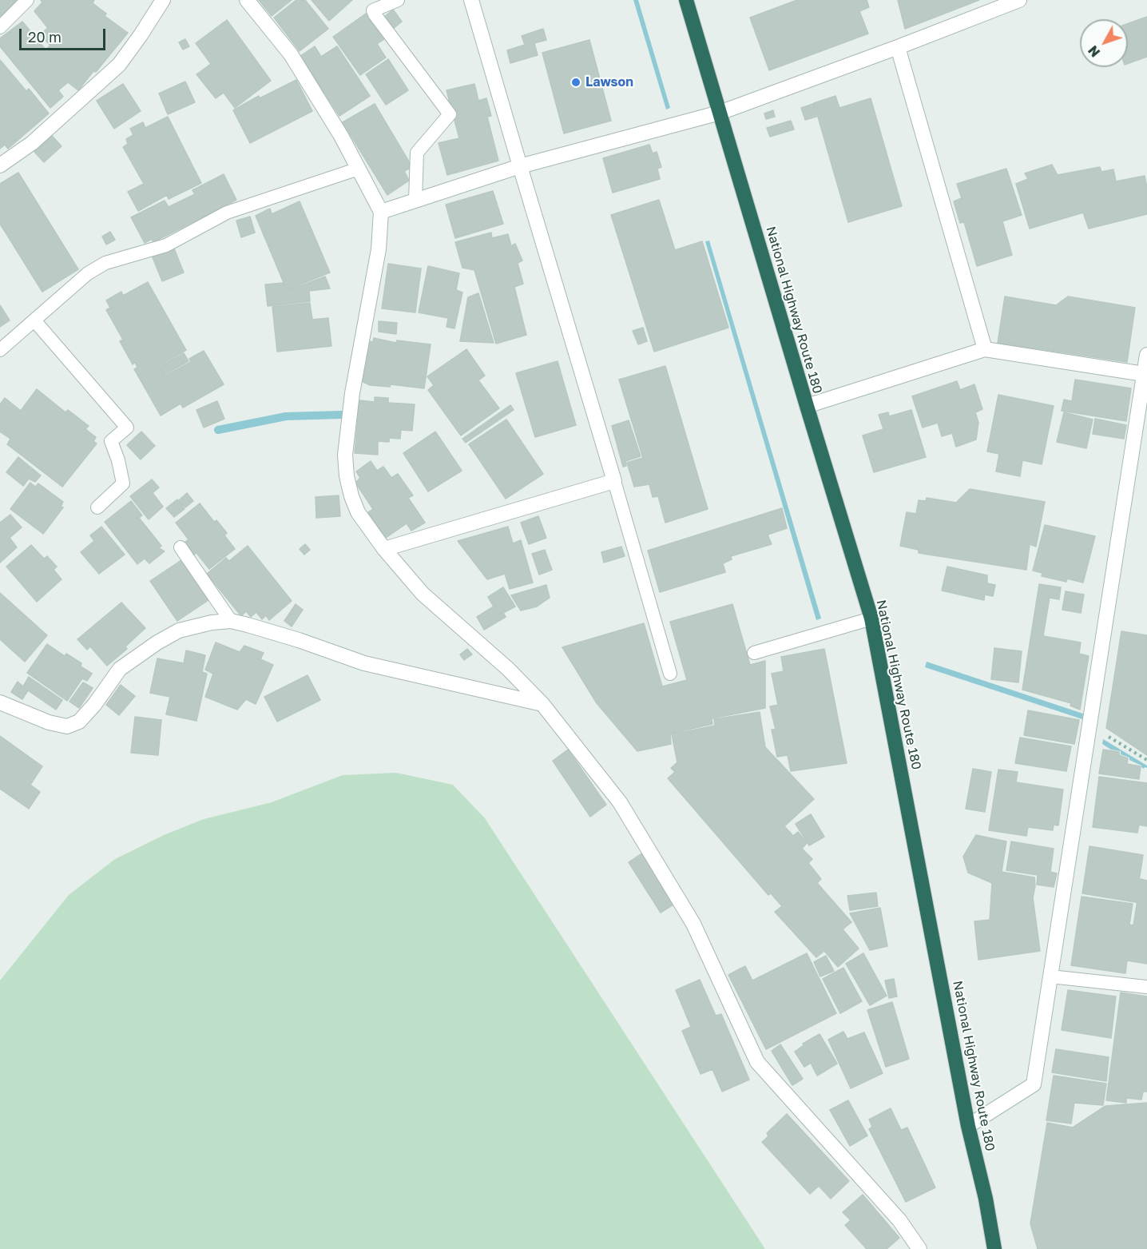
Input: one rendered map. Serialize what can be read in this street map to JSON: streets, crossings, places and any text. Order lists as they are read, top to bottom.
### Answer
{
  "streets": {
    "highway": ["National Highway Route 180"]
  },
  "places": ["Lawson"],
  "scale_bar": "20 m",
  "north": "bottom left"
}
